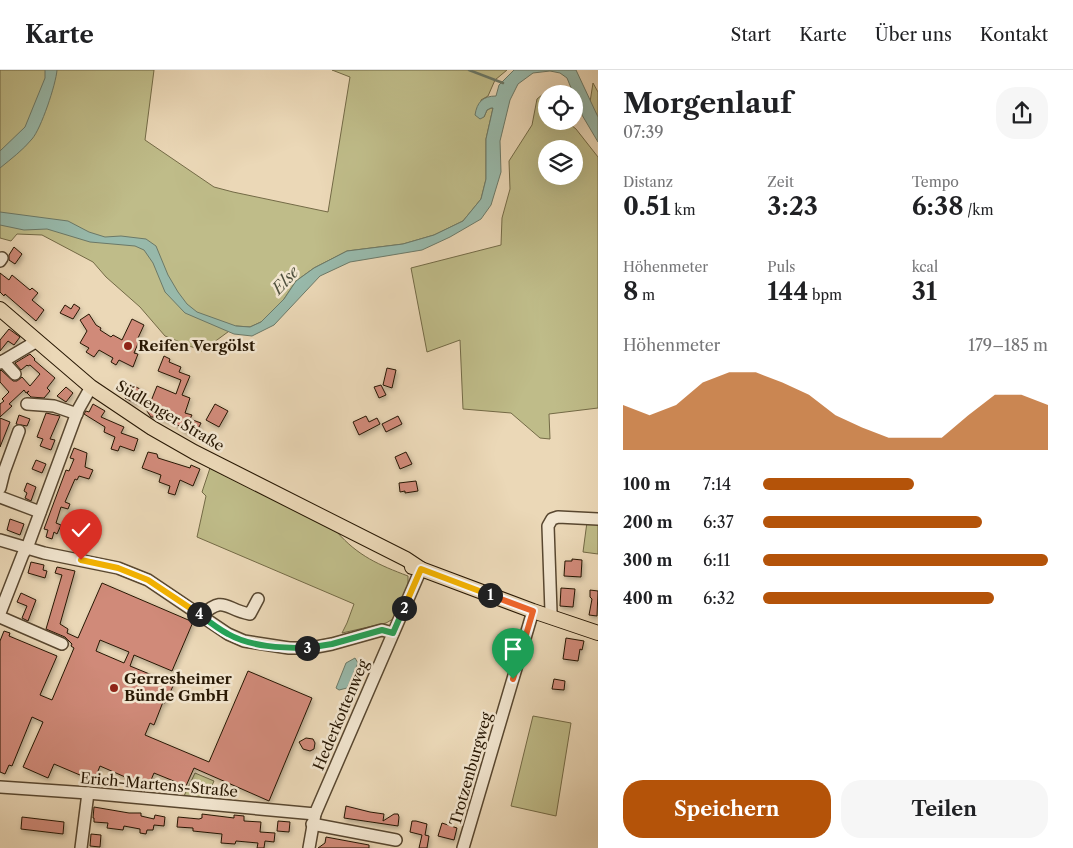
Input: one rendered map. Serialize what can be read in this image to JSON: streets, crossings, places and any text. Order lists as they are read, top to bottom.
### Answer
{
  "streets": {
    "main road": ["Südlenger Straße"],
    "street": ["Hederkottenweg", "Trotzenburgweg", "Erich-Martens-Straße"]
  },
  "crossings": [
    ["Südlenger Straße", "Hederkottenweg"],
    ["Südlenger Straße", "Trotzenburgweg"],
    ["Hederkottenweg", "Erich-Martens-Straße"]
  ],
  "water": ["Else"],
  "places": ["Reifen Vergölst", "Gerresheimer Bünde GmbH"],
  "page": {
    "header": "Karte",
    "nav": [
      "Start",
      "Karte",
      "Über uns",
      "Kontakt"
    ],
    "heading": ["Morgenlauf", "07:39"],
    "stats": [
      ["Distanz", "0.51 km"],
      ["Zeit", "3:23"],
      ["Tempo", "6:38 /km"],
      ["Höhenmeter", "8 m"],
      ["Puls", "144 bpm"],
      ["kcal", "31"]
    ],
    "chart": ["Höhenmeter", "179–185 m"],
    "list": [
      {
        "name": "100 m",
        "note": "7:14"
      },
      {
        "name": "200 m",
        "note": "6:37"
      },
      {
        "name": "300 m",
        "note": "6:11"
      },
      {
        "name": "400 m",
        "note": "6:32"
      }
    ],
    "pins": [
      "1",
      "2",
      "4",
      "3"
    ],
    "buttons": ["Speichern", "Teilen"]
  }
}
